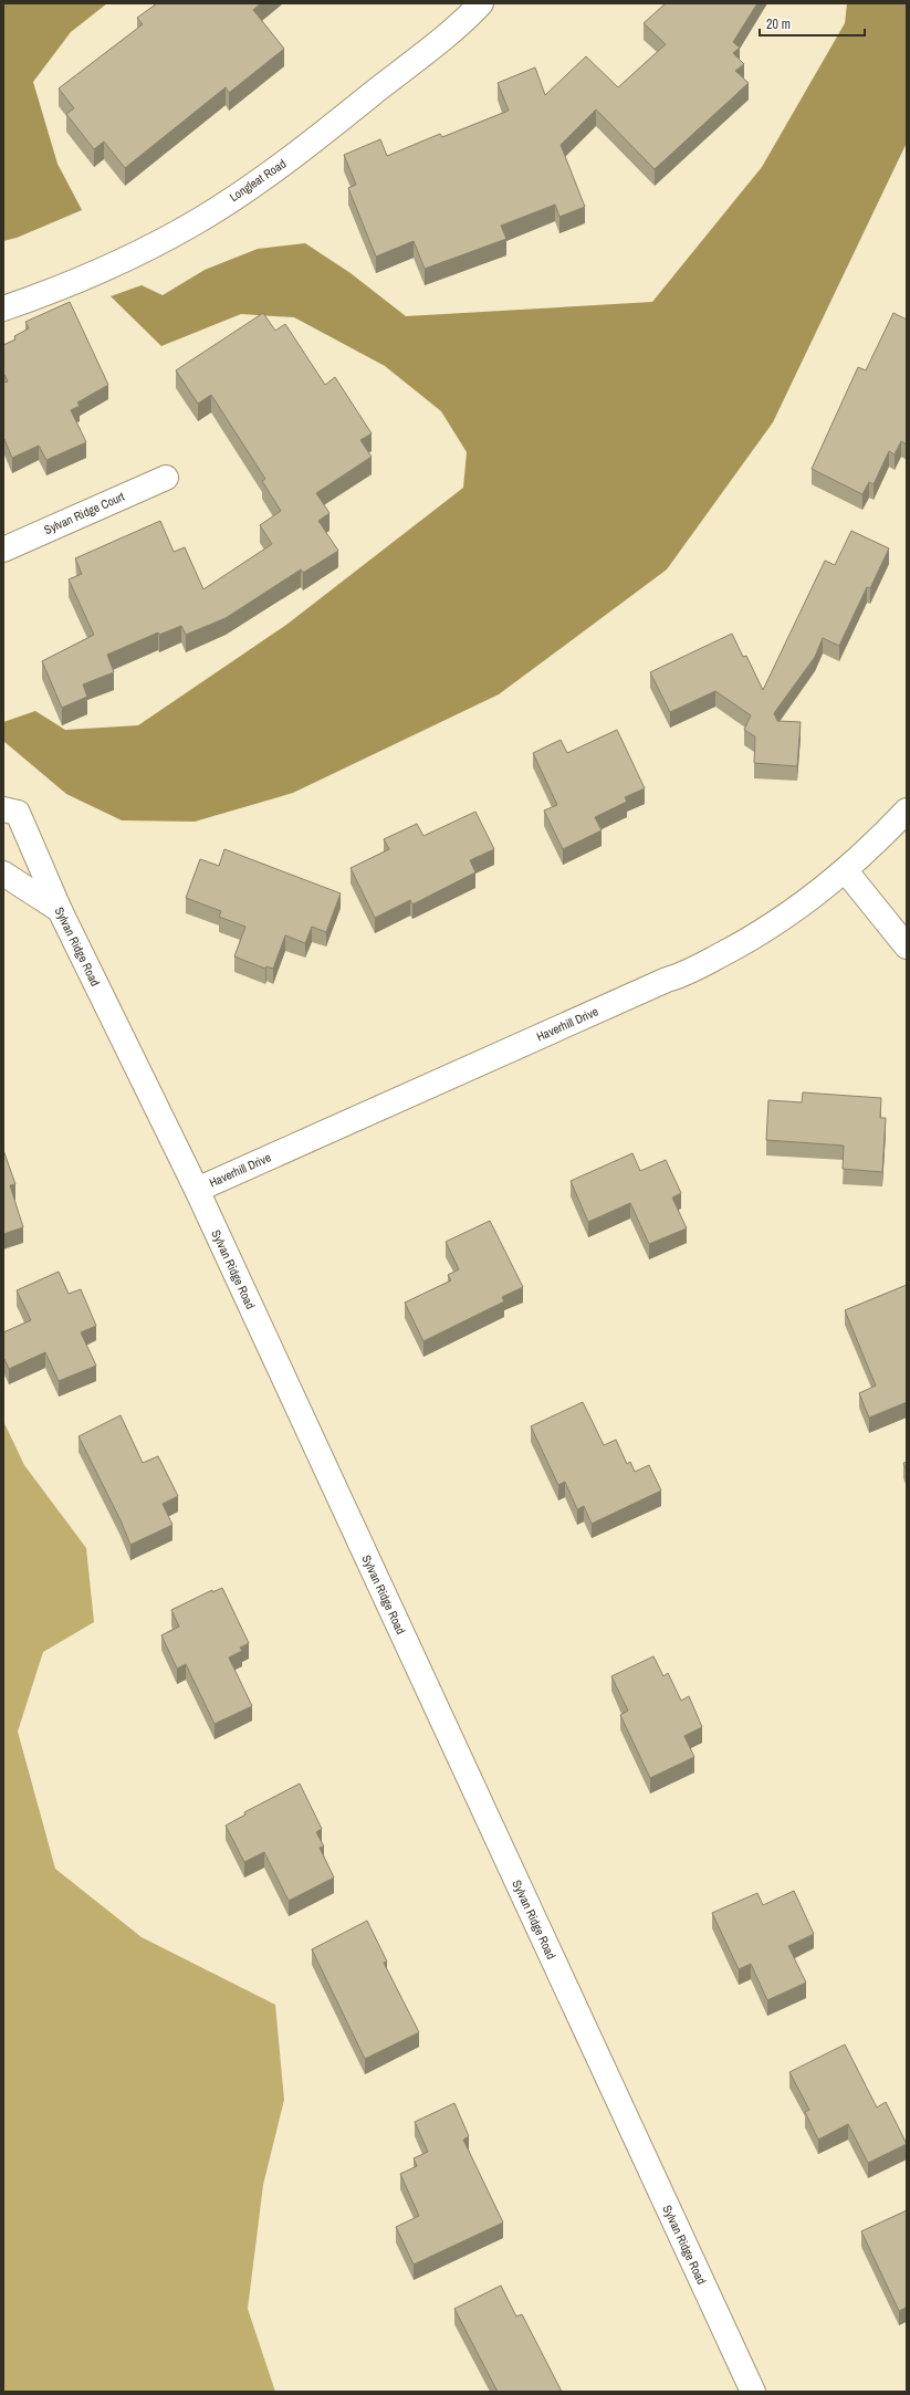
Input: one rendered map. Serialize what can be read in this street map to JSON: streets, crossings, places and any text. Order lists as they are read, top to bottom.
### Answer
{
  "streets": {
    "street": [
      "Longleat Road",
      "Sylvan Ridge Court",
      "Sylvan Ridge Road",
      "Haverhill Drive"
    ]
  },
  "crossings": [
    ["Sylvan Ridge Road", "Haverhill Drive"]
  ],
  "scale_bar": "20 m"
}
